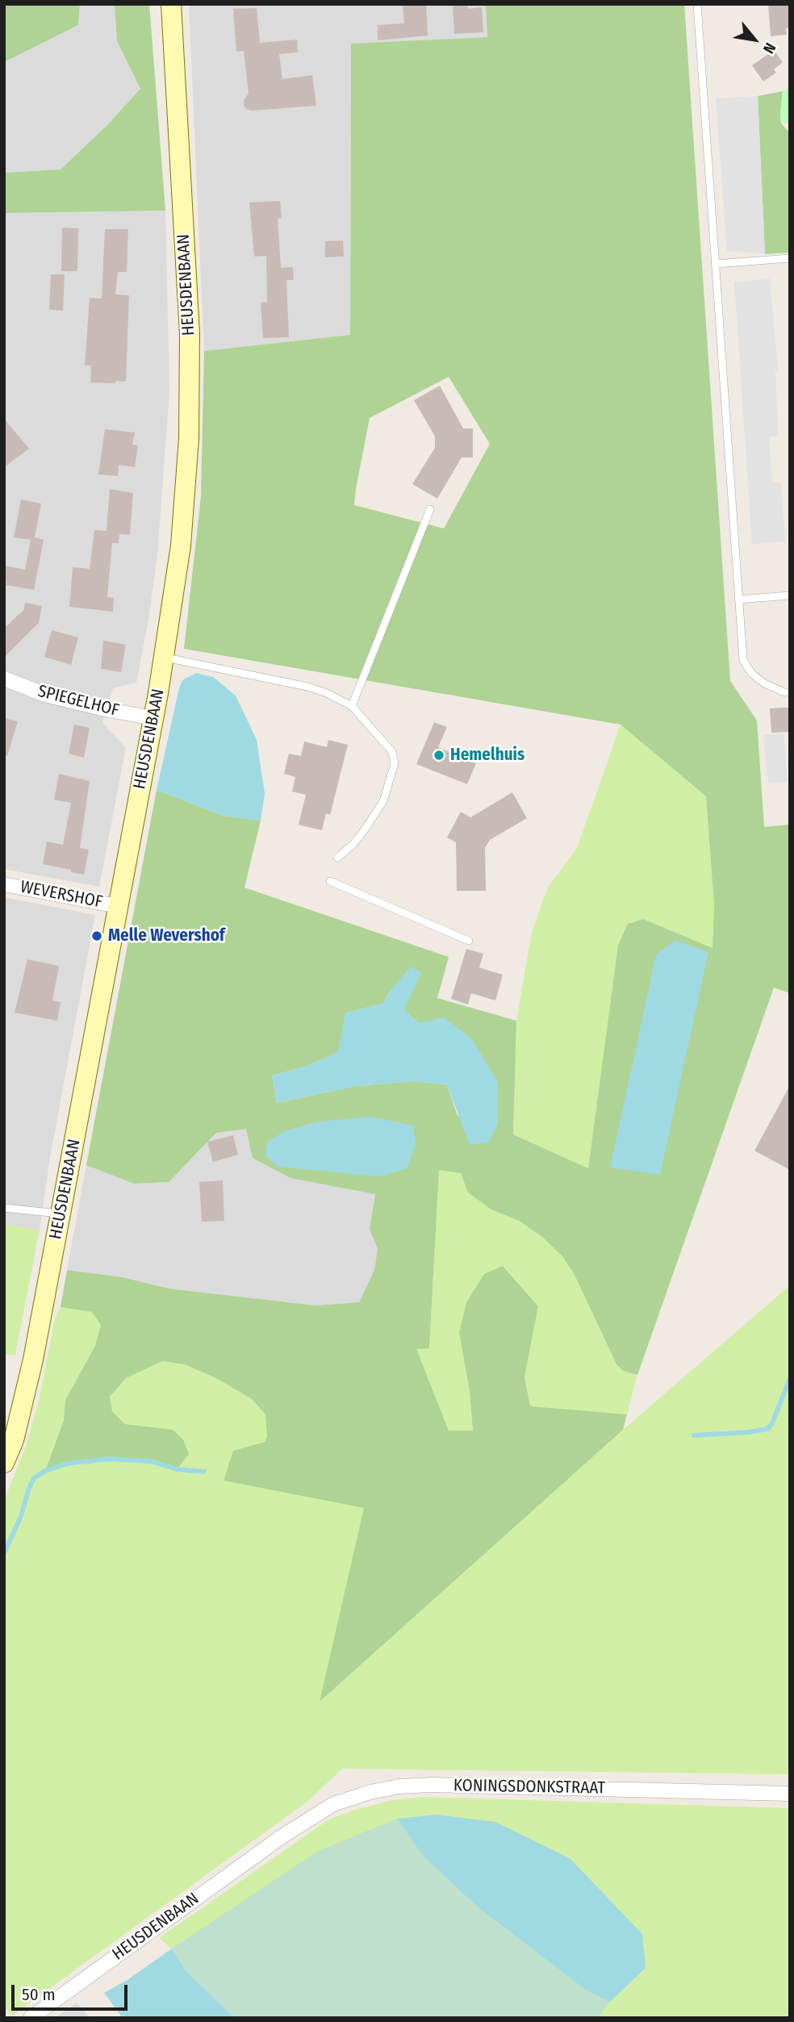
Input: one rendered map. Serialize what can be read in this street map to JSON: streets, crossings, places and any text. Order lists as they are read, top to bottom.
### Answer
{
  "streets": {
    "main road": ["HEUSDENBAAN"],
    "street": ["SPIEGELHOF", "WEVERSHOF", "KONINGSDONKSTRAAT"]
  },
  "crossings": [
    ["HEUSDENBAAN", "SPIEGELHOF"],
    ["HEUSDENBAAN", "WEVERSHOF"],
    ["HEUSDENBAAN", "KONINGSDONKSTRAAT"]
  ],
  "places": ["Hemelhuis", "Melle Wevershof"],
  "scale_bar": "50 m",
  "north": "bottom right"
}
